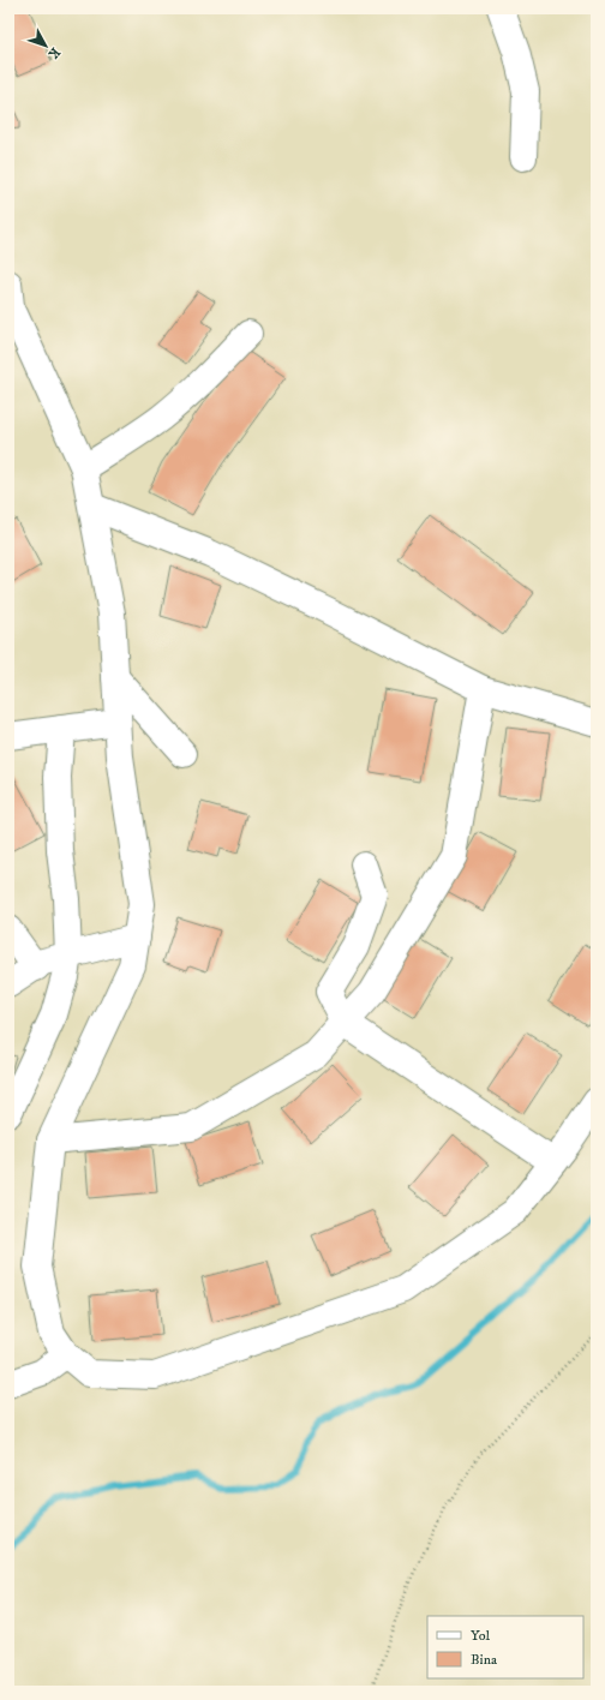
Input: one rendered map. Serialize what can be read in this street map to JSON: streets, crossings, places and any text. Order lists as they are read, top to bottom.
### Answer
{
  "legend": ["Yol", "Bina"],
  "north": "bottom right"
}
